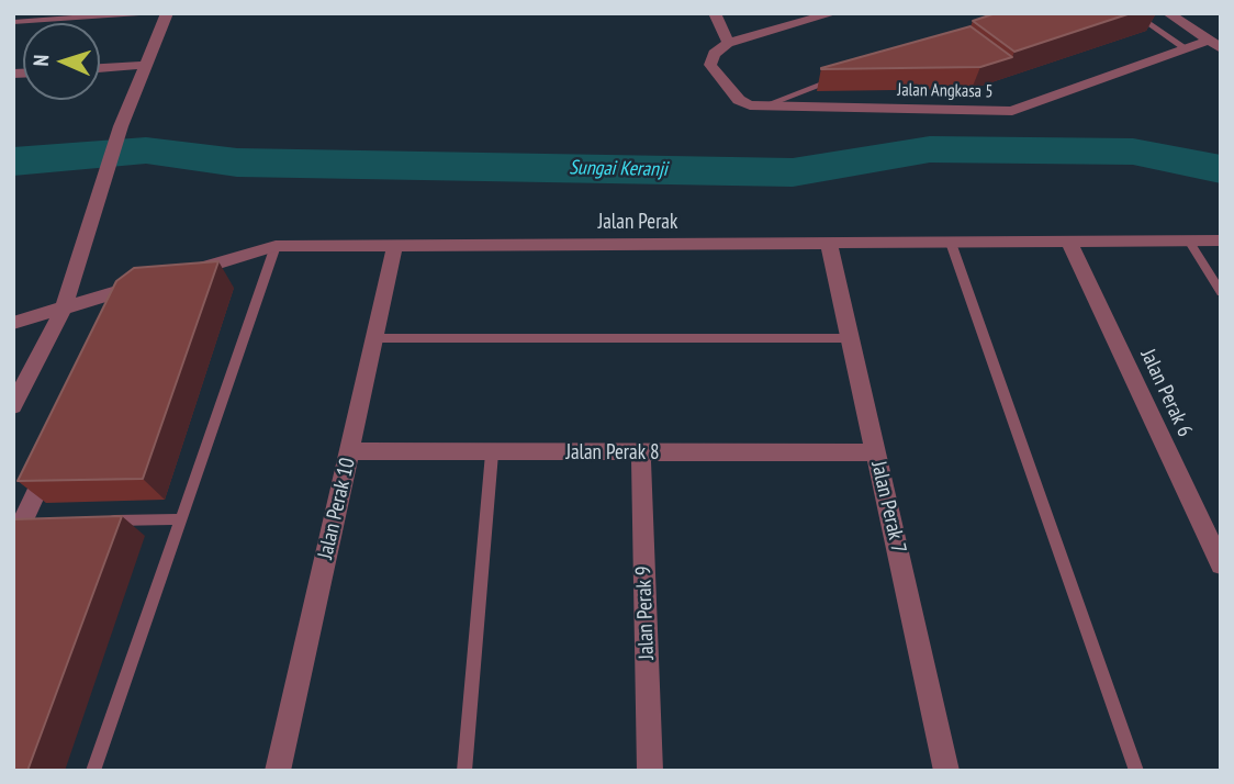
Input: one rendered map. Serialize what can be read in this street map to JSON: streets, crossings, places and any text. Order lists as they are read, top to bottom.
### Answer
{
  "streets": {
    "street": [
      "Jalan Angkasa 5",
      "Jalan Perak",
      "Jalan Perak 6",
      "Jalan Perak 8",
      "Jalan Perak 7",
      "Jalan Perak 10",
      "Jalan Perak 9"
    ]
  },
  "crossings": [
    ["Jalan Perak", "Jalan Perak 6"],
    ["Jalan Perak", "Jalan Perak 7"],
    ["Jalan Perak", "Jalan Perak 10"],
    ["Jalan Perak 8", "Jalan Perak 7"],
    ["Jalan Perak 8", "Jalan Perak 10"],
    ["Jalan Perak 8", "Jalan Perak 9"]
  ],
  "water": ["Sungai Keranji"],
  "north": "left"
}
